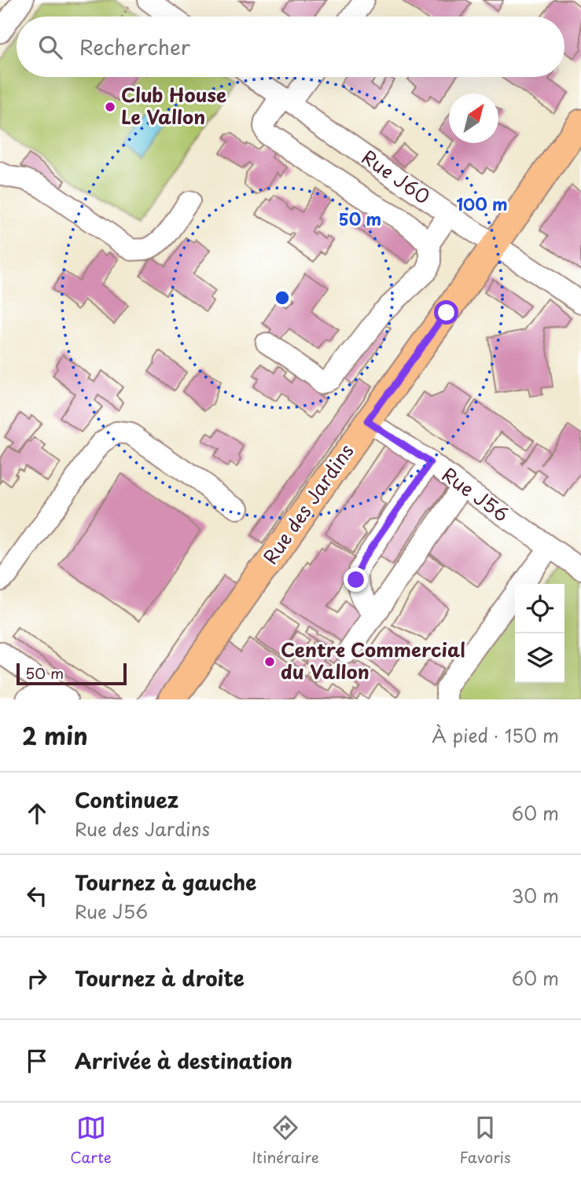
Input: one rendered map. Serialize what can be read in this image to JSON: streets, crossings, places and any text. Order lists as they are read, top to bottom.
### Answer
{
  "streets": {
    "main road": ["Rue des Jardins"],
    "street": ["Rue J60", "Rue J56"]
  },
  "crossings": [
    ["Rue J60", "Rue des Jardins"],
    ["Rue J56", "Rue des Jardins"]
  ],
  "places": ["Club House Le Vallon", "Centre Commercial du Vallon"],
  "scale_bar": "50 m",
  "north": "top right",
  "page": {
    "search": "Rechercher",
    "scale": "50 m",
    "heading": ["2 min", "À pied · 150 m"],
    "list": [
      ["Continuez", "Rue des Jardins", "60 m"],
      ["Tournez à gauche", "Rue J56", "30 m"],
      ["Tournez à droite", "60 m"],
      "Arrivée à destination"
    ],
    "nav": ["Carte", "Itinéraire", "Favoris"]
  },
  "rings": ["100 m", "50 m"]
}
